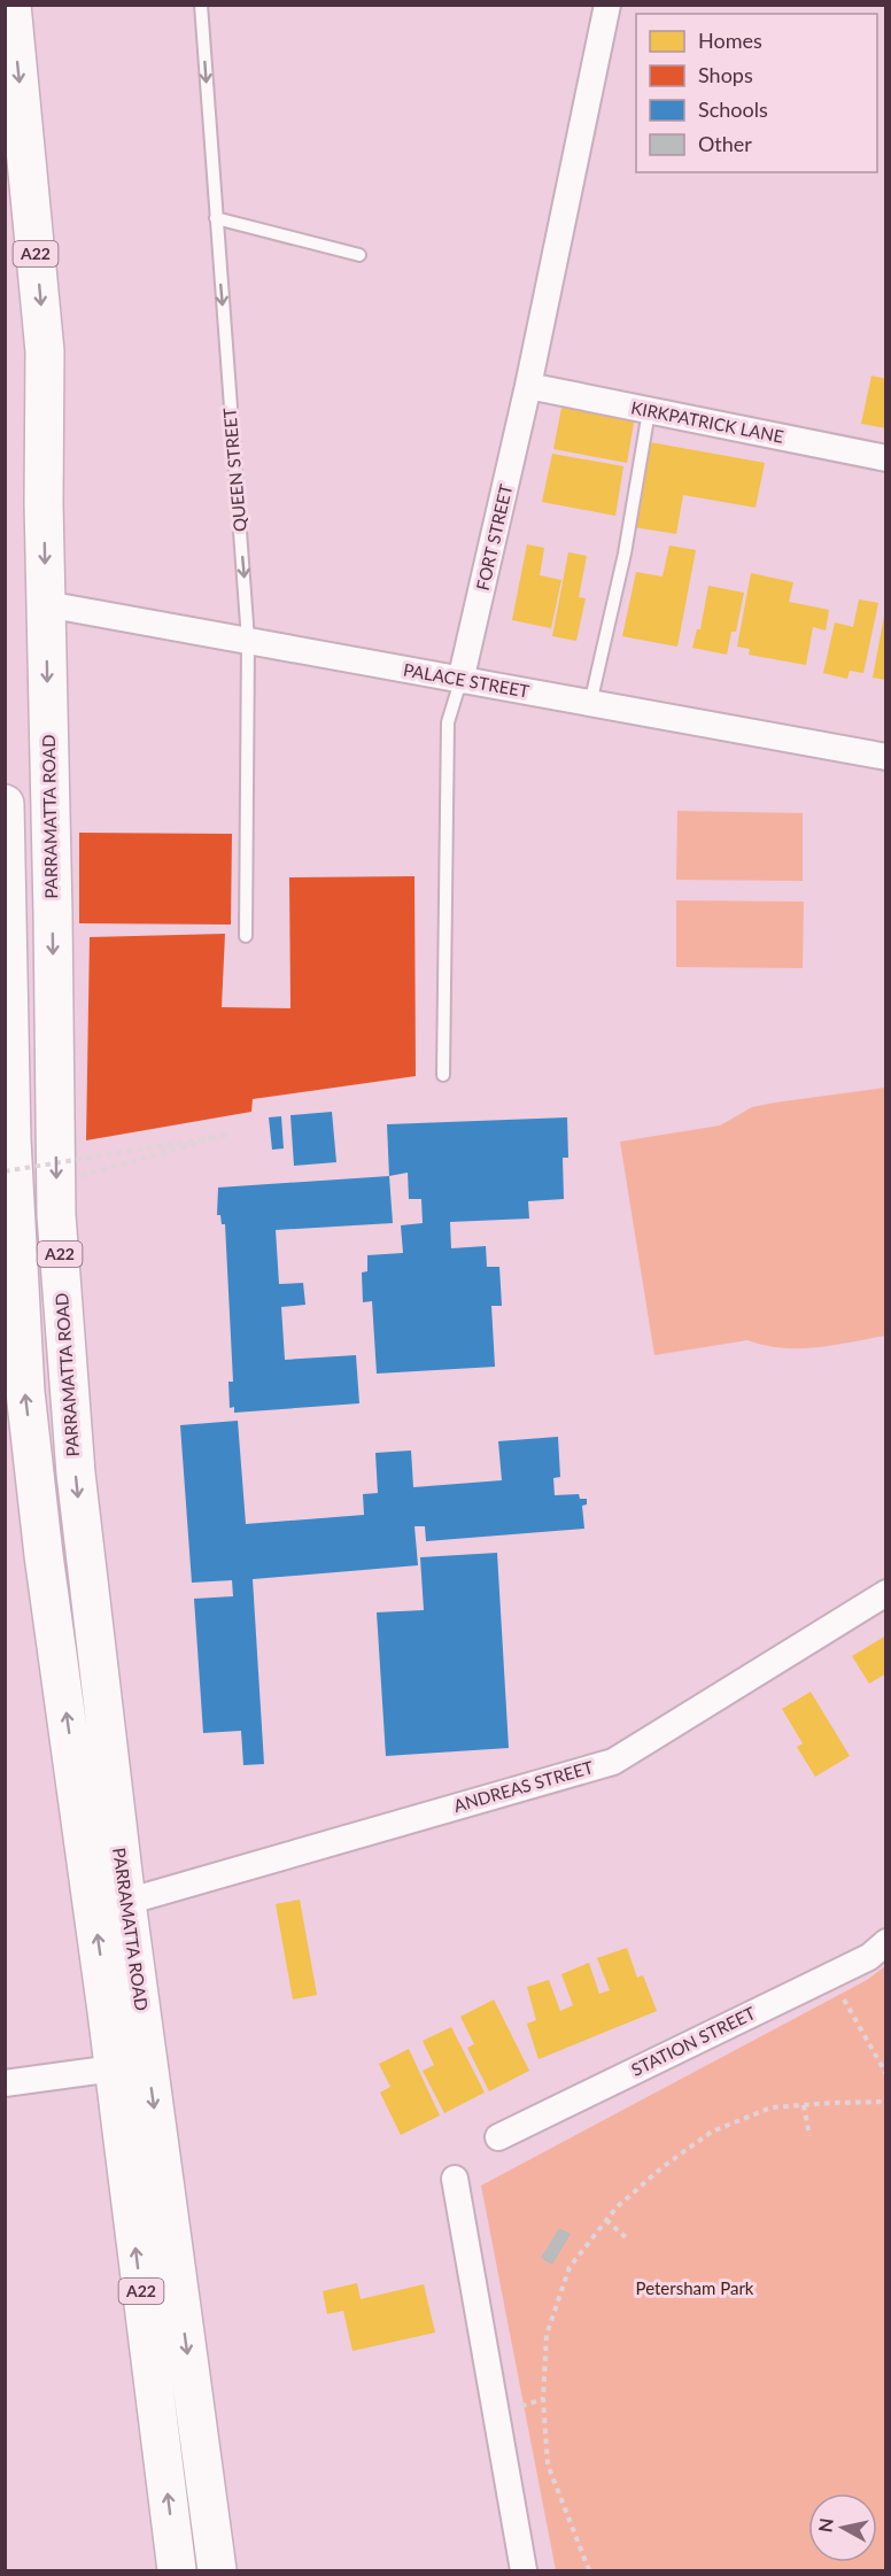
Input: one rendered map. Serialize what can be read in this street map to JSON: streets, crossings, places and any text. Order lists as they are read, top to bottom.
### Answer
{
  "streets": {
    "highway": ["A22", "PARRAMATTA ROAD"],
    "street": [
      "KIRKPATRICK LANE",
      "FORT STREET",
      "PALACE STREET",
      "ANDREAS STREET",
      "STATION STREET"
    ],
    "lane": ["QUEEN STREET"]
  },
  "crossings": [
    ["KIRKPATRICK LANE", "FORT STREET"],
    ["QUEEN STREET", "PALACE STREET"],
    ["FORT STREET", "PALACE STREET"],
    ["PALACE STREET", "PARRAMATTA ROAD"],
    ["PARRAMATTA ROAD", "ANDREAS STREET"]
  ],
  "one_way": ["QUEEN STREET"],
  "parks": ["Petersham Park"],
  "legend": [
    "Homes",
    "Shops",
    "Schools",
    "Other"
  ],
  "north": "left"
}
